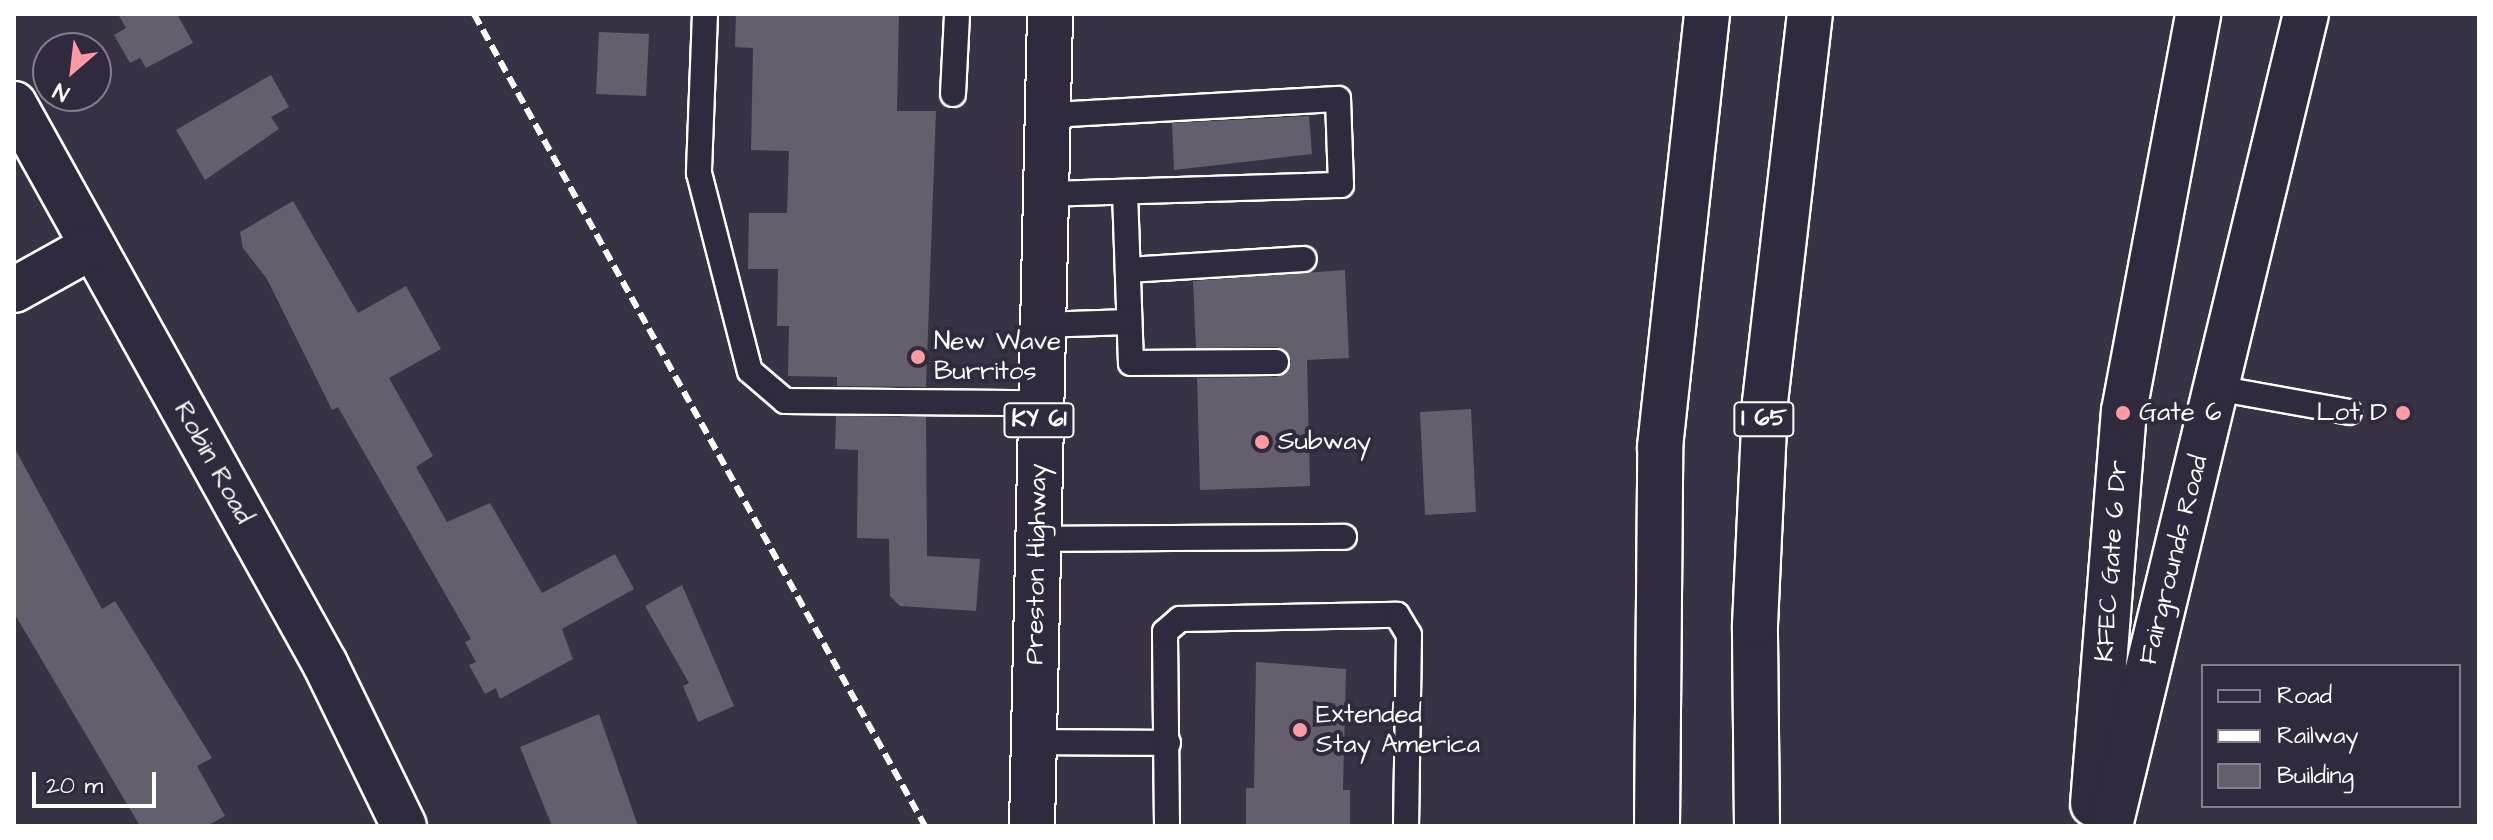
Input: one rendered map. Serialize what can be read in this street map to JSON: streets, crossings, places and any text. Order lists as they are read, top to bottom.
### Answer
{
  "streets": {
    "main road": [
      "I 65",
      "KY 61",
      "Robin Road",
      "Fairgrounds Road",
      "KFEC Gate 6 Dr",
      "Preston Highway"
    ]
  },
  "places": [
    "New Wave Burritos",
    "Gate 6",
    "Lot D",
    "Subway",
    "Extended Stay America"
  ],
  "legend": ["Road", "Railway", "Building"],
  "scale_bar": "20 m",
  "north": "bottom left"
}
